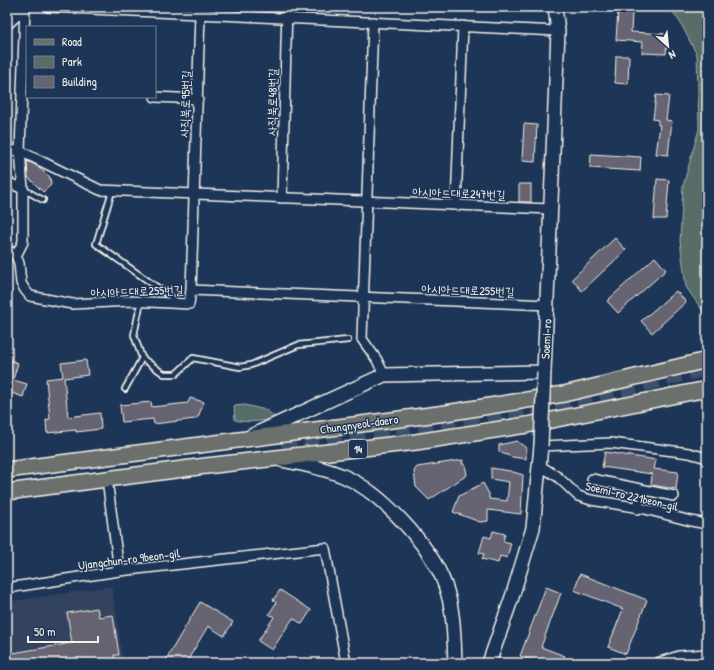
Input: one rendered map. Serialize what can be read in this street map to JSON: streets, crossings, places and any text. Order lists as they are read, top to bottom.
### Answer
{
  "streets": {
    "main road": ["Soemi-ro", "Chungnyeol-daero", "14"],
    "street": [
      "사직북로48번길",
      "사직북로95번길",
      "아시아드대로247번길",
      "아시아드대로255번길",
      "Soemi-ro 221beon-gil",
      "Ujangchun-ro 9beon-gil"
    ]
  },
  "crossings": [
    ["사직북로48번길", "아시아드대로247번길"],
    ["사직북로95번길", "아시아드대로247번길"],
    ["아시아드대로247번길", "Soemi-ro"],
    ["아시아드대로255번길", "Soemi-ro"],
    ["Soemi-ro", "Soemi-ro 221beon-gil"]
  ],
  "legend": ["Road", "Park", "Building"],
  "scale_bar": "50 m",
  "north": "bottom right"
}
